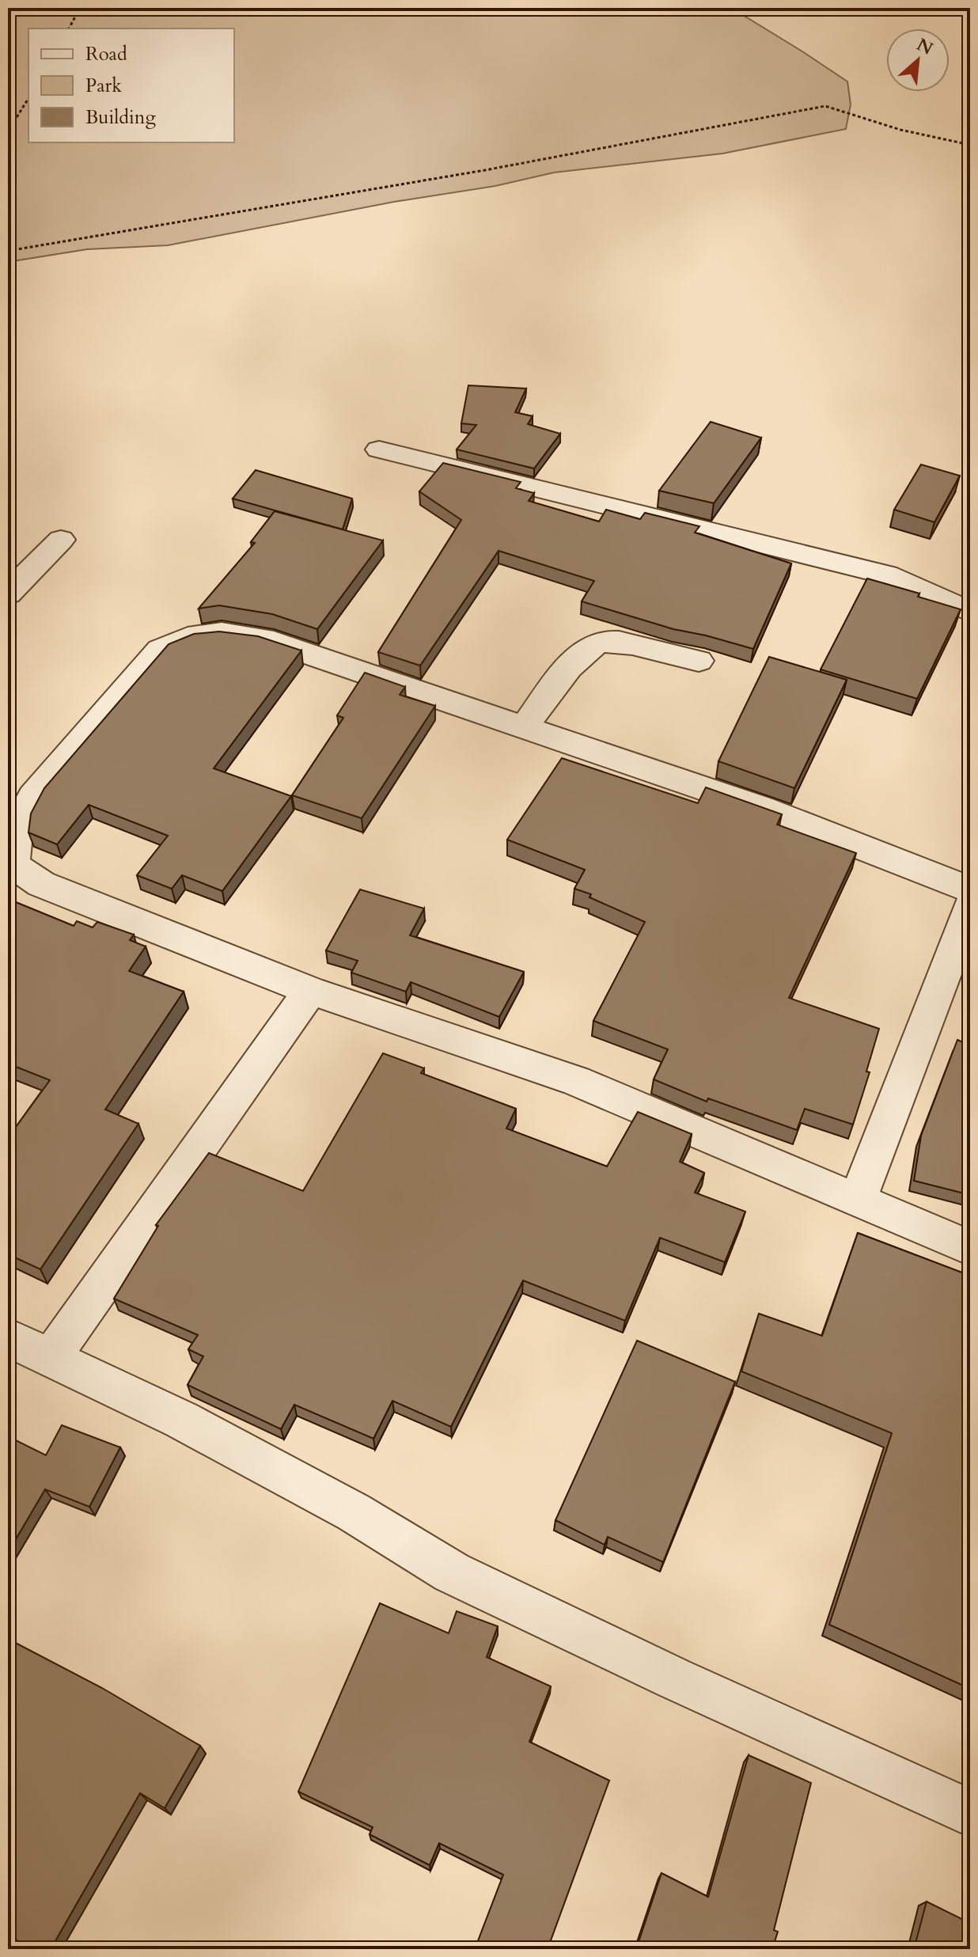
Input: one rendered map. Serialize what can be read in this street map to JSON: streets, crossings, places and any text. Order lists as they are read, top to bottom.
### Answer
{
  "legend": ["Road", "Park", "Building"],
  "north": "top right"
}
